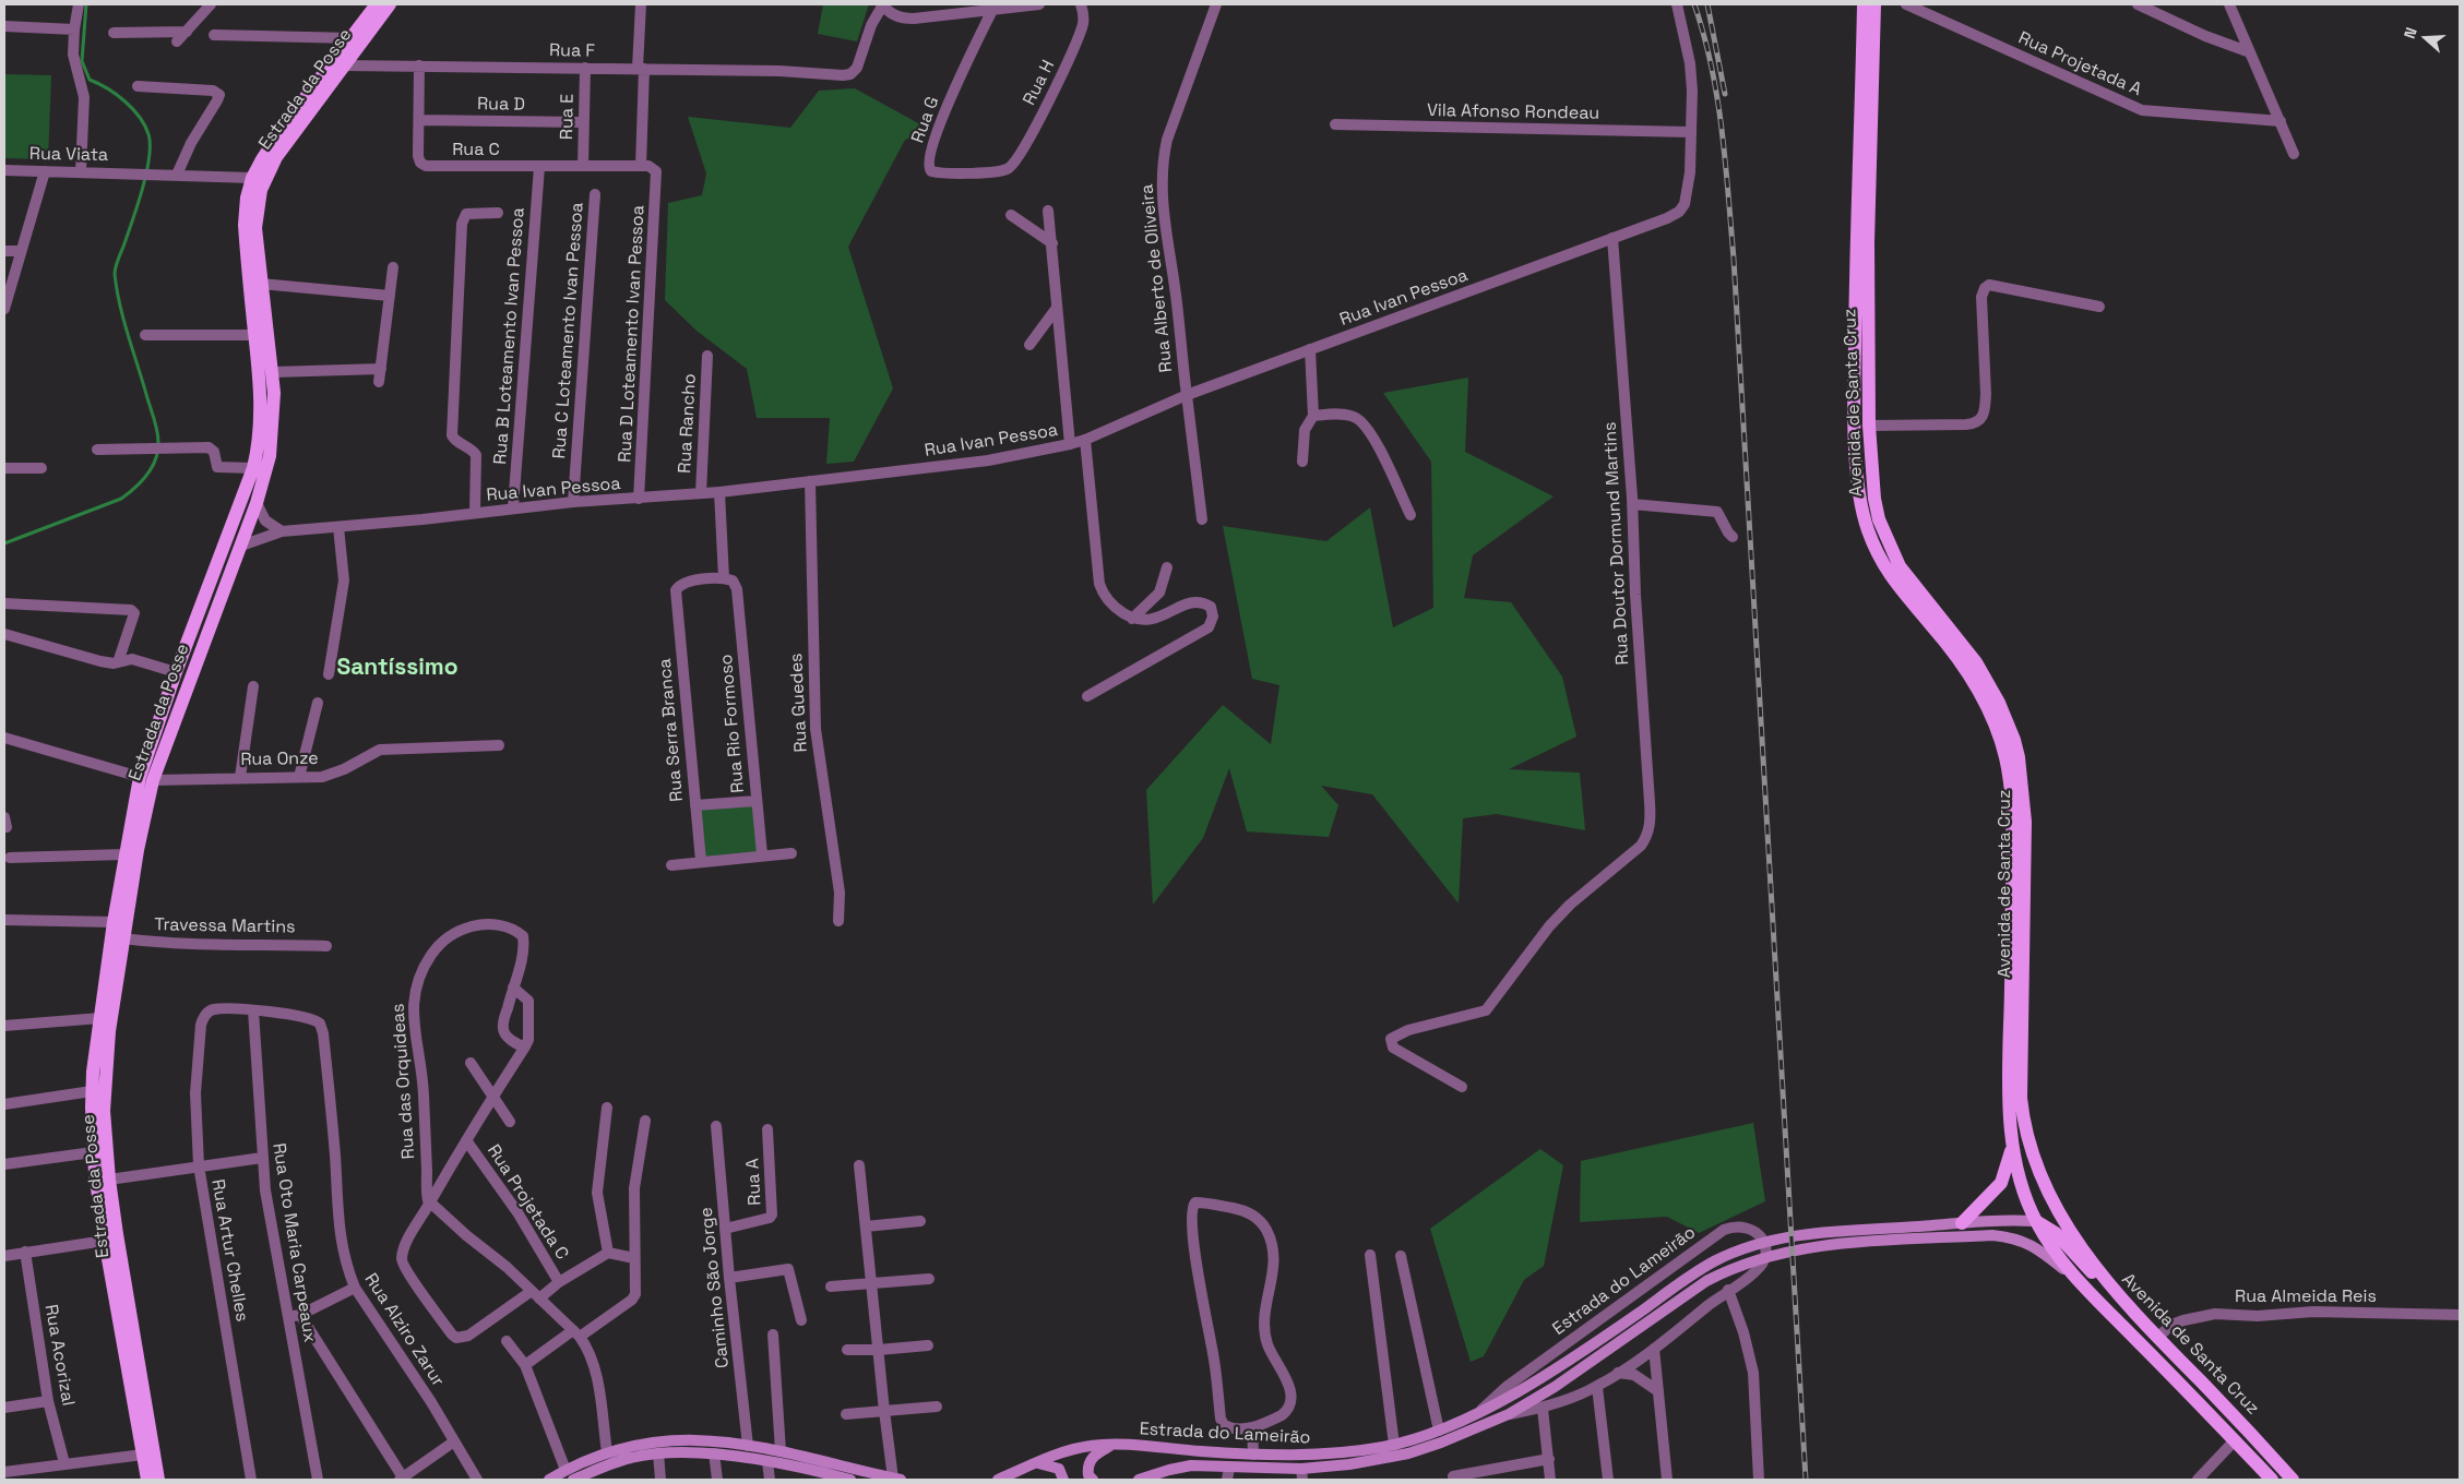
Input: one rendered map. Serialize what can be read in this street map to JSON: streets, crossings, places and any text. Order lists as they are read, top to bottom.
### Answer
{
  "streets": {
    "main road": ["Estrada da Posse", "Avenida de Santa Cruz", "Estrada do Lameirão"],
    "street": [
      "Rua F",
      "Rua Projetada A",
      "Rua H",
      "Rua D",
      "Vila Afonso Rondeau",
      "Rua E",
      "Rua G",
      "Rua C",
      "Rua Viata",
      "Rua Alberto de Oliveira",
      "Rua Ivan Pessoa",
      "Rua C Loteamento Ivan Pessoa",
      "Rua D Loteamento Ivan Pessoa",
      "Rua B Loteamento Ivan Pessoa",
      "Rua Rancho",
      "Rua Doutor Dormund Martins",
      "Rua Guedes",
      "Rua Rio Formoso",
      "Rua Serra Branca",
      "Rua Onze",
      "Travessa Martins",
      "Rua das Orquideas",
      "Rua A",
      "Rua Projetada C",
      "Rua Oto Maria Carpeaux",
      "Rua Artur Chelles",
      "Caminho São Jorge",
      "Rua Almeida Reis",
      "Rua Alziro Zarur",
      "Rua Acorizal"
    ]
  },
  "crossings": [
    ["Rua F", "Estrada da Posse"],
    ["Rua F", "Rua E"],
    ["Rua H", "Rua G"],
    ["Estrada da Posse", "Rua Viata"],
    ["Estrada da Posse", "Rua Ivan Pessoa"],
    ["Estrada da Posse", "Rua Onze"],
    ["Estrada da Posse", "Travessa Martins"],
    ["Rua D", "Rua E"],
    ["Rua D", "Rua C"],
    ["Vila Afonso Rondeau", "Rua Ivan Pessoa"],
    ["Rua C", "Rua B Loteamento Ivan Pessoa"],
    ["Rua Alberto de Oliveira", "Rua Ivan Pessoa"],
    ["Rua Ivan Pessoa", "Rua C Loteamento Ivan Pessoa"],
    ["Rua Ivan Pessoa", "Rua D Loteamento Ivan Pessoa"],
    ["Rua Ivan Pessoa", "Rua B Loteamento Ivan Pessoa"],
    ["Rua Ivan Pessoa", "Rua Rancho"],
    ["Rua Ivan Pessoa", "Rua Doutor Dormund Martins"],
    ["Rua Ivan Pessoa", "Rua Guedes"],
    ["Avenida de Santa Cruz", "Estrada do Lameirão"],
    ["Avenida de Santa Cruz", "Rua Almeida Reis"],
    ["Rua Rio Formoso", "Rua Serra Branca"],
    ["Rua A", "Caminho São Jorge"],
    ["Rua Oto Maria Carpeaux", "Rua Artur Chelles"],
    ["Rua Oto Maria Carpeaux", "Rua Alziro Zarur"],
    ["Rua Artur Chelles", "Rua Alziro Zarur"]
  ],
  "districts": ["Santíssimo"],
  "north": "left"
}
